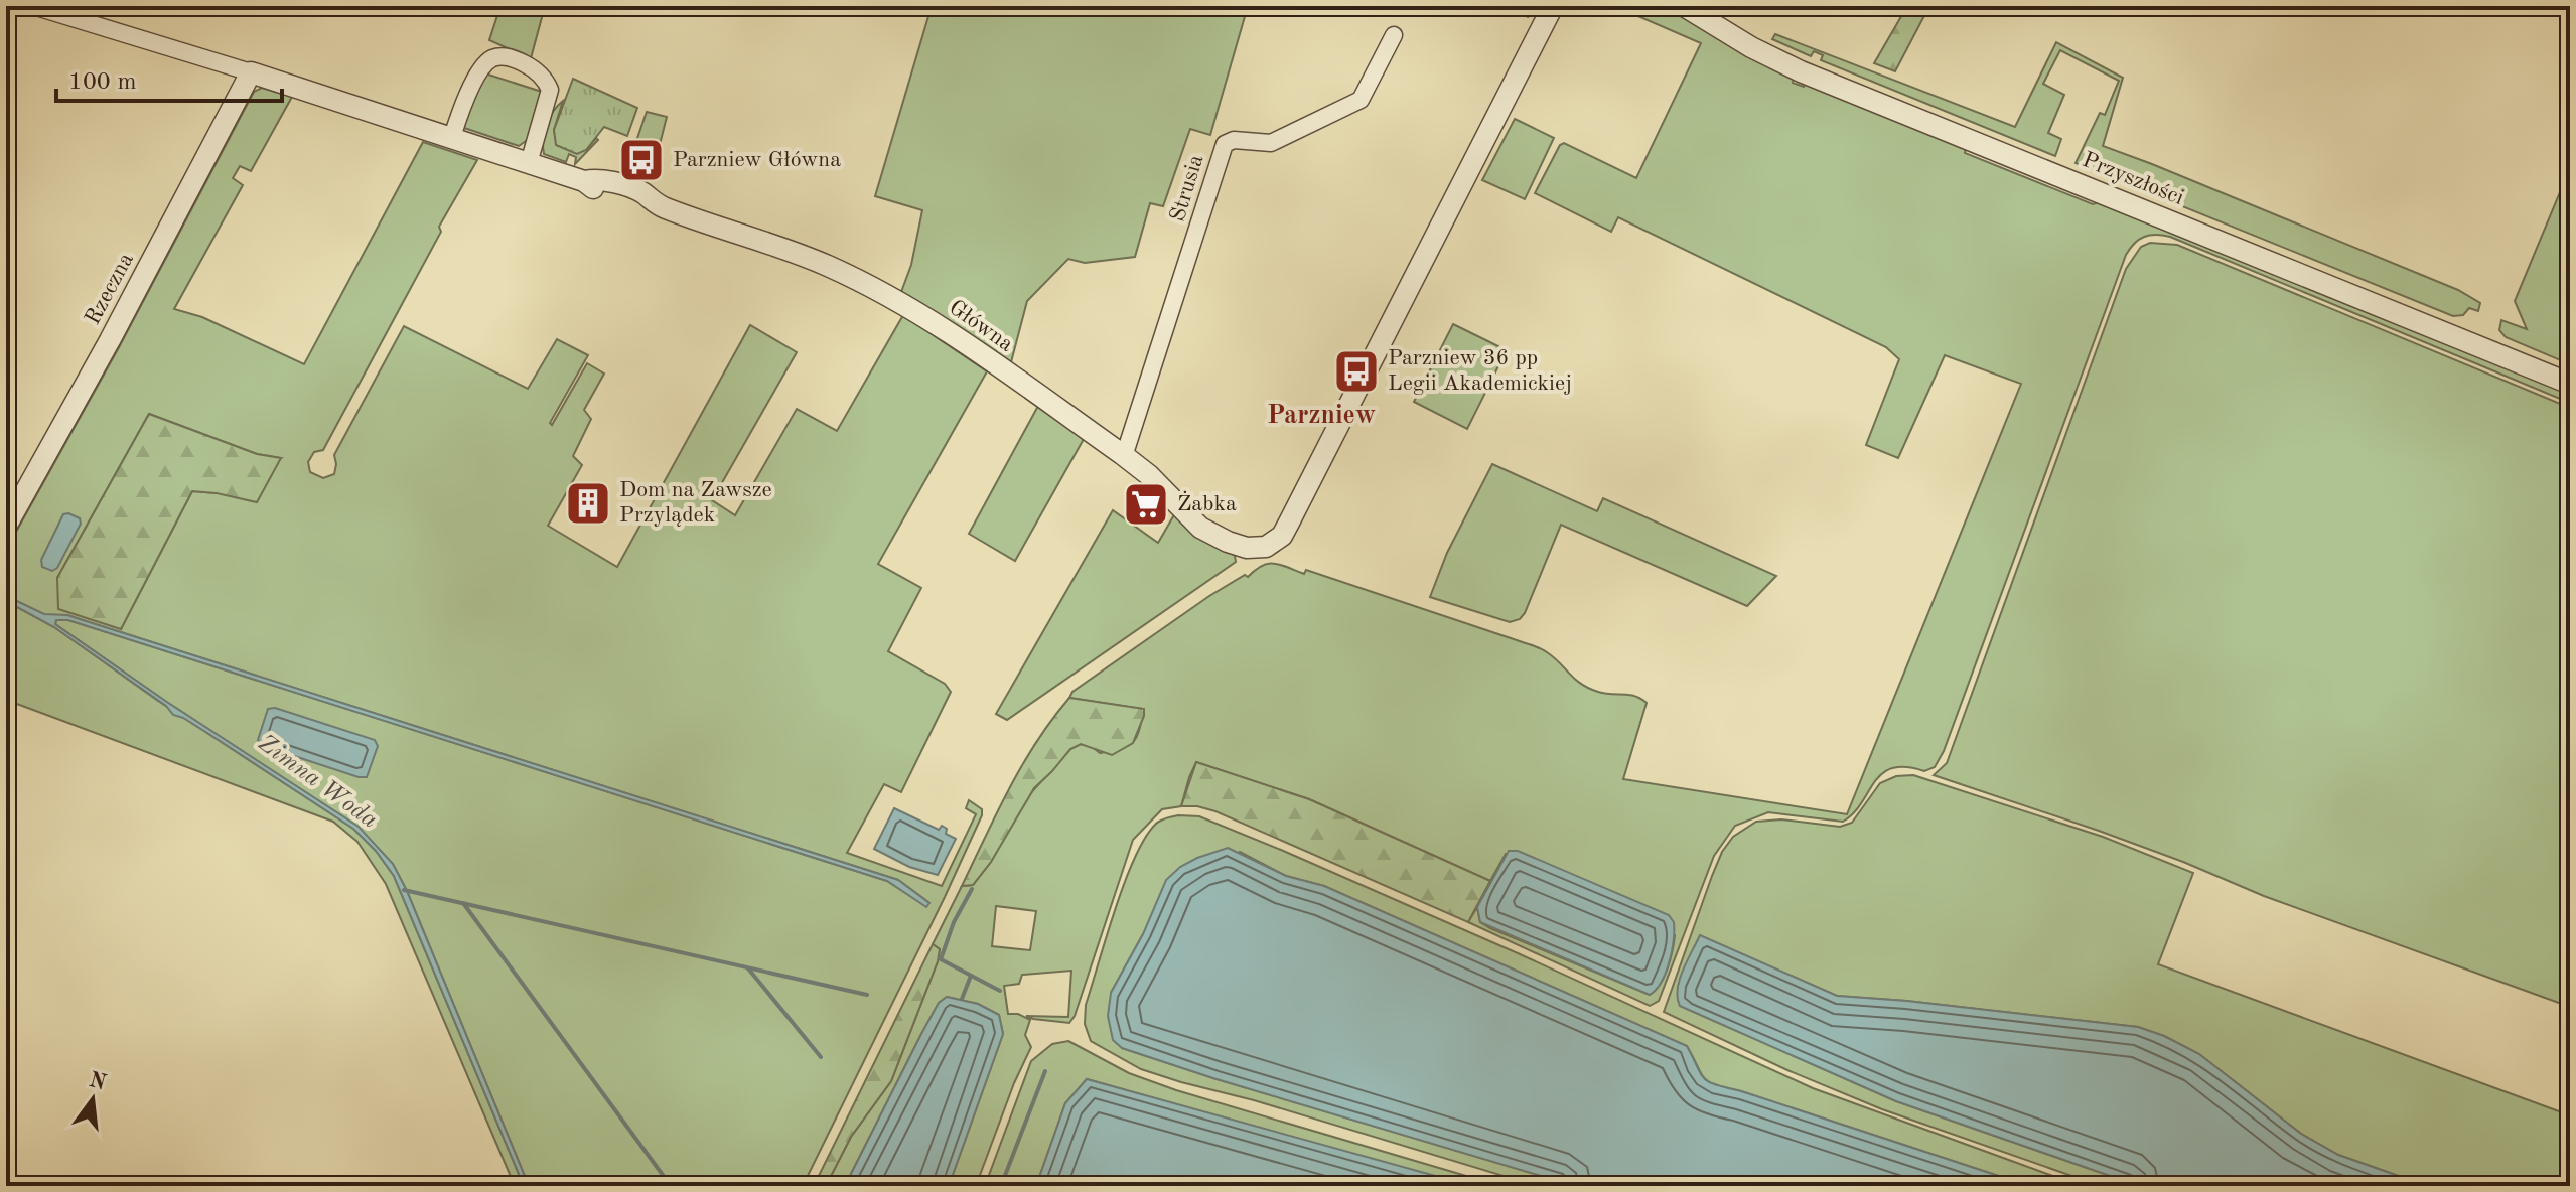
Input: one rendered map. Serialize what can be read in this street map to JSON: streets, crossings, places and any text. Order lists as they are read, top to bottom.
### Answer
{
  "streets": {
    "street": [
      "Przyszłości",
      "Strusia",
      "Rzeczna",
      "Główna"
    ]
  },
  "crossings": [
    ["Strusia", "Główna"],
    ["Rzeczna", "Główna"]
  ],
  "districts": ["Parzniew"],
  "water": ["Zimna Woda"],
  "places": {
    "bus stop": ["Parzniew Główna", "Parzniew 36 pp Legii Akademickiej"],
    "building": ["Dom na Zawsze Przylądek"],
    "supermarket": ["Żabka"]
  },
  "scale_bar": "100 m",
  "north": "top"
}
